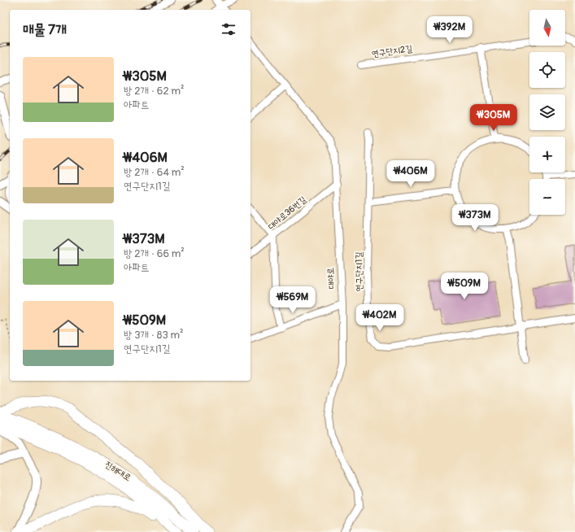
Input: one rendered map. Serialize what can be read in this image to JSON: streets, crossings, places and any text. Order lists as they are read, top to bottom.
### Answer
{
  "streets": {
    "main road": ["진해대로"],
    "street": [
      "연구단지2길",
      "대야로36번길",
      "연구단지1길",
      "대야로"
    ]
  },
  "crossings": [
    ["대야로36번길", "대야로"]
  ],
  "north": "bottom",
  "page": {
    "map_buttons": ["+", "−"],
    "heading": "매물 7개",
    "price": [
      "₩392M",
      "₩305M",
      "₩406M",
      "₩373M",
      "₩509M",
      "₩569M",
      "₩402M"
    ],
    "list": [
      {
        "name": "₩305M",
        "note": "방 2개 · 62 m² · 아파트"
      },
      {
        "name": "₩406M",
        "note": "방 2개 · 64 m² · 연구단지1길"
      },
      {
        "name": "₩373M",
        "note": "방 2개 · 66 m² · 아파트"
      },
      {
        "name": "₩509M",
        "note": "방 3개 · 83 m² · 연구단지1길"
      }
    ]
  }
}
